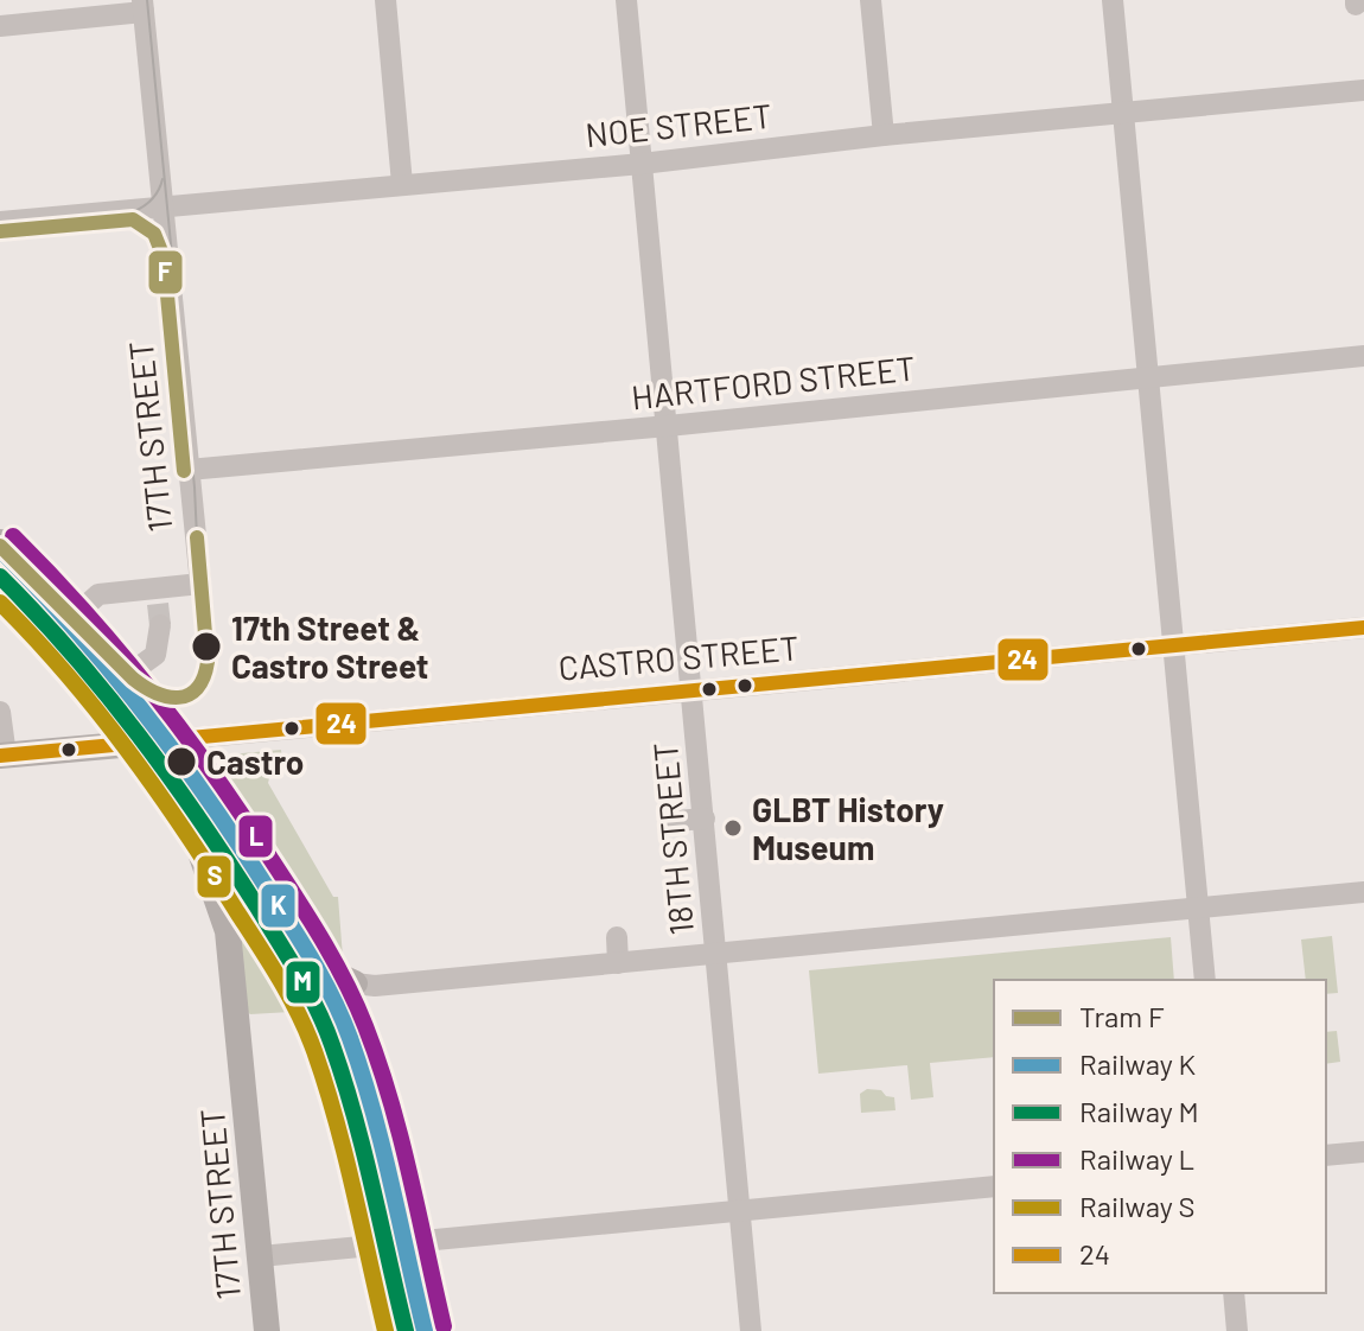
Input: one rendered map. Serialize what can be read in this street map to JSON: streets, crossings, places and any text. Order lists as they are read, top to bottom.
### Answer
{
  "streets": {
    "main road": ["17TH STREET", "CASTRO STREET"],
    "street": ["NOE STREET", "HARTFORD STREET", "18TH STREET"]
  },
  "crossings": [
    ["NOE STREET", "17TH STREET"],
    ["NOE STREET", "18TH STREET"],
    ["HARTFORD STREET", "17TH STREET"],
    ["HARTFORD STREET", "18TH STREET"],
    ["CASTRO STREET", "18TH STREET"]
  ],
  "places": ["17th Street & Castro Street", "Castro", "GLBT History Museum"],
  "lines": [
    "tram line F",
    "rail line L",
    "rail line K",
    "rail line M",
    "rail line S",
    "transit line 24"
  ],
  "legend": [
    "Tram F",
    "Railway K",
    "Railway M",
    "Railway L",
    "Railway S",
    "24"
  ]
}
